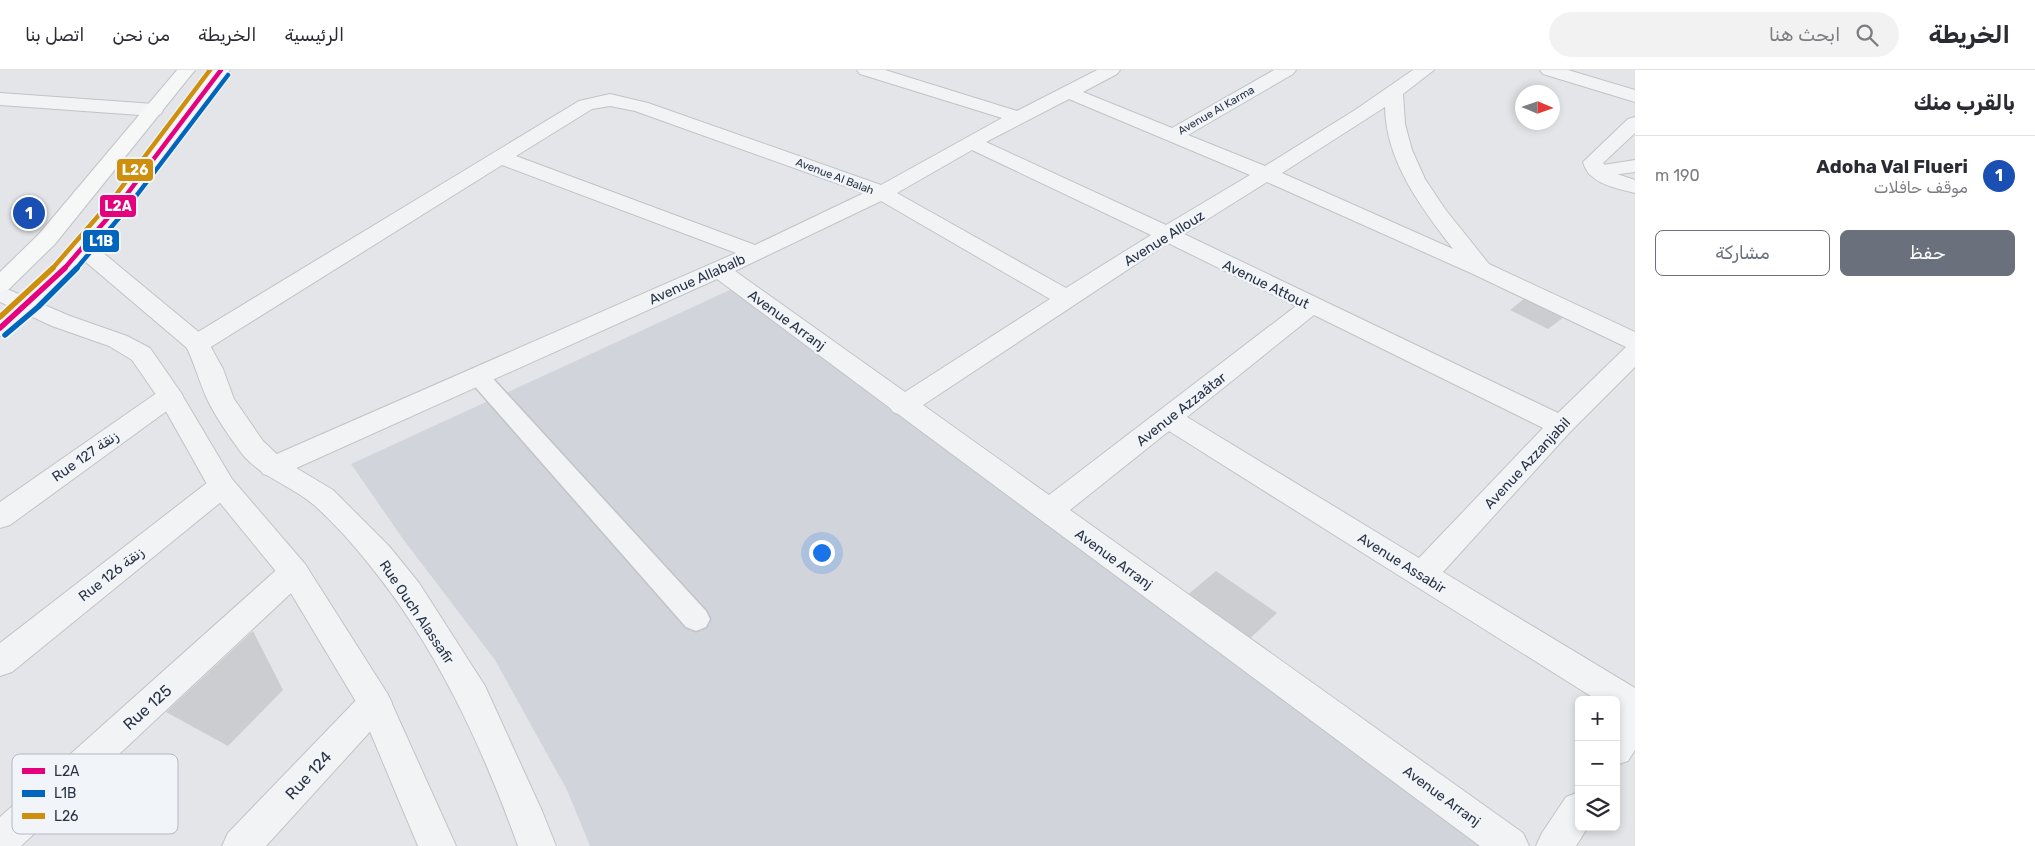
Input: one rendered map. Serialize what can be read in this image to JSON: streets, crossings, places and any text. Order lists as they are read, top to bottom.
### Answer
{
  "streets": {
    "street": [
      "Avenue Al Karma",
      "Avenue Al Balah",
      "Avenue Allouz",
      "Avenue Allabalb",
      "Avenue Attout",
      "Avenue Arranj",
      "Avenue Azzaâtar",
      "Rue 127 زنقة",
      "Avenue Azzanjabil",
      "Avenue Assabir",
      "Rue 126 زنقة",
      "Rue Ouch Alassafir",
      "Rue 125",
      "Rue 124"
    ]
  },
  "crossings": [
    ["Avenue Al Balah", "Avenue Allouz"],
    ["Avenue Al Balah", "Avenue Allabalb"],
    ["Avenue Al Balah", "Rue Ouch Alassafir"],
    ["Avenue Allouz", "Avenue Attout"],
    ["Avenue Allouz", "Avenue Arranj"],
    ["Avenue Allabalb", "Avenue Attout"],
    ["Avenue Allabalb", "Avenue Arranj"],
    ["Avenue Allabalb", "Rue Ouch Alassafir"],
    ["Avenue Attout", "Avenue Azzaâtar"],
    ["Avenue Attout", "Avenue Azzanjabil"],
    ["Avenue Arranj", "Avenue Azzaâtar"],
    ["Avenue Azzaâtar", "Avenue Assabir"],
    ["Avenue Azzanjabil", "Avenue Assabir"]
  ],
  "lines": ["transit line L2A", "transit line L26", "transit line L1B"],
  "legend": ["L2A", "L1B", "L26"],
  "north": "right",
  "page": {
    "header": "الخريطة",
    "search": "ابحث هنا",
    "nav": [
      "الرئيسية",
      "الخريطة",
      "من نحن",
      "اتصل بنا"
    ],
    "heading": "بالقرب منك",
    "list": [
      {
        "mark": "1",
        "name": "Adoha Val Flueri",
        "note": "موقف حافلات",
        "value": "190 m"
      }
    ],
    "pins": "1",
    "buttons": ["حفظ", "مشاركة"],
    "map_buttons": ["+", "−"]
  }
}
